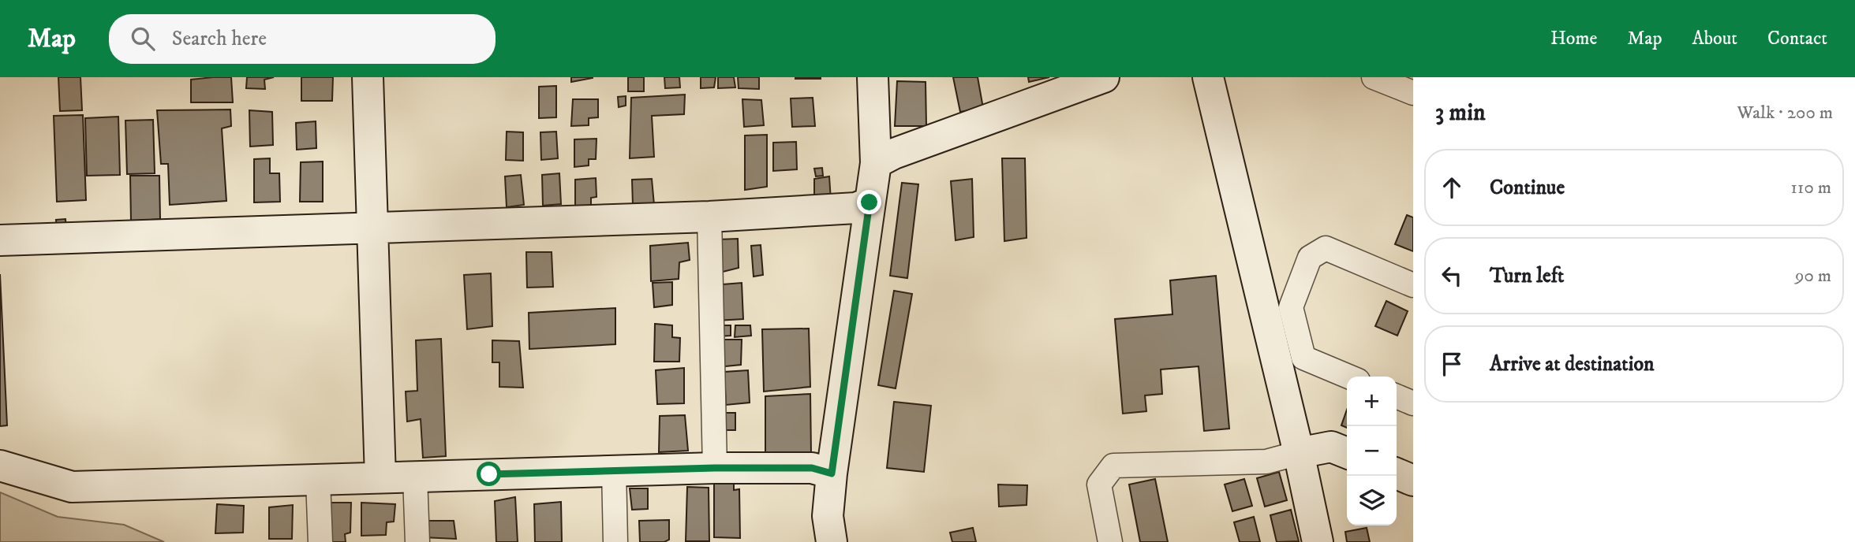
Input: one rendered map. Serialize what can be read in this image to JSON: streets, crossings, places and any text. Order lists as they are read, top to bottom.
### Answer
{
  "page": {
    "header": "Map",
    "search": "Search here",
    "nav": [
      "Home",
      "Map",
      "About",
      "Contact"
    ],
    "heading": ["3 min", "Walk · 200 m"],
    "list": [
      ["Continue", "110 m"],
      ["Turn left", "90 m"],
      "Arrive at destination"
    ],
    "map_buttons": ["+", "−"]
  }
}
